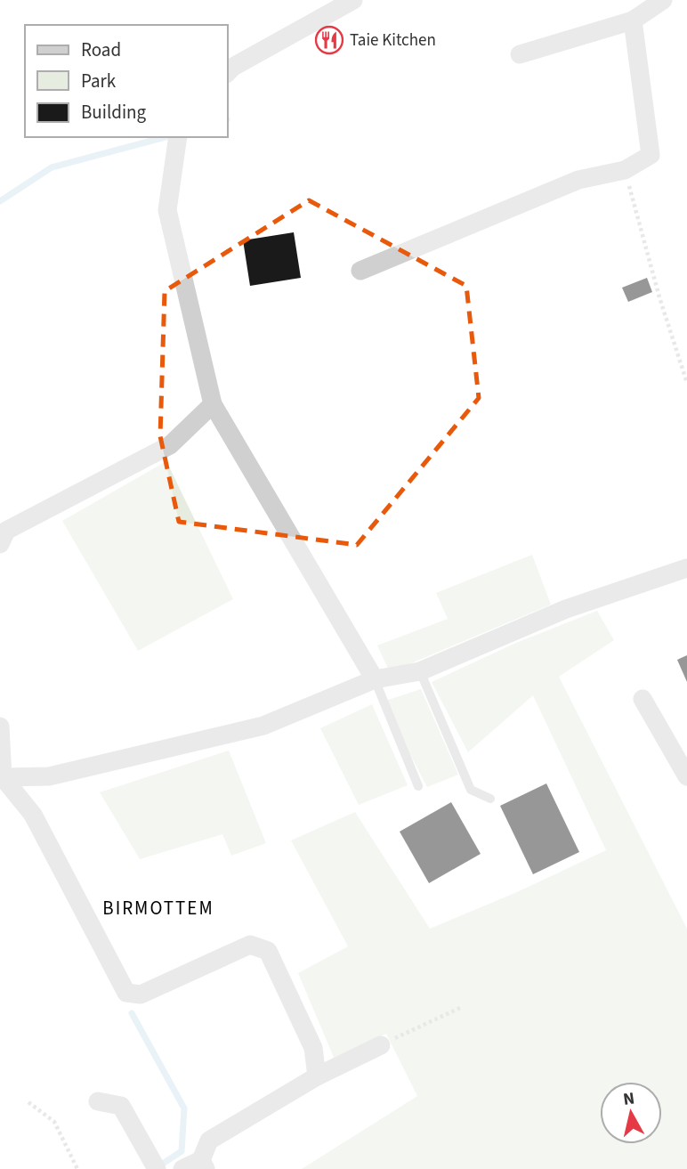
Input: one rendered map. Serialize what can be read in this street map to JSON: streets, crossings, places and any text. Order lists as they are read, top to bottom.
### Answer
{
  "districts": ["BIRMOTTEM"],
  "places": {
    "restaurant": ["Taie Kitchen"]
  },
  "legend": ["Road", "Park", "Building"],
  "north": "top"
}
